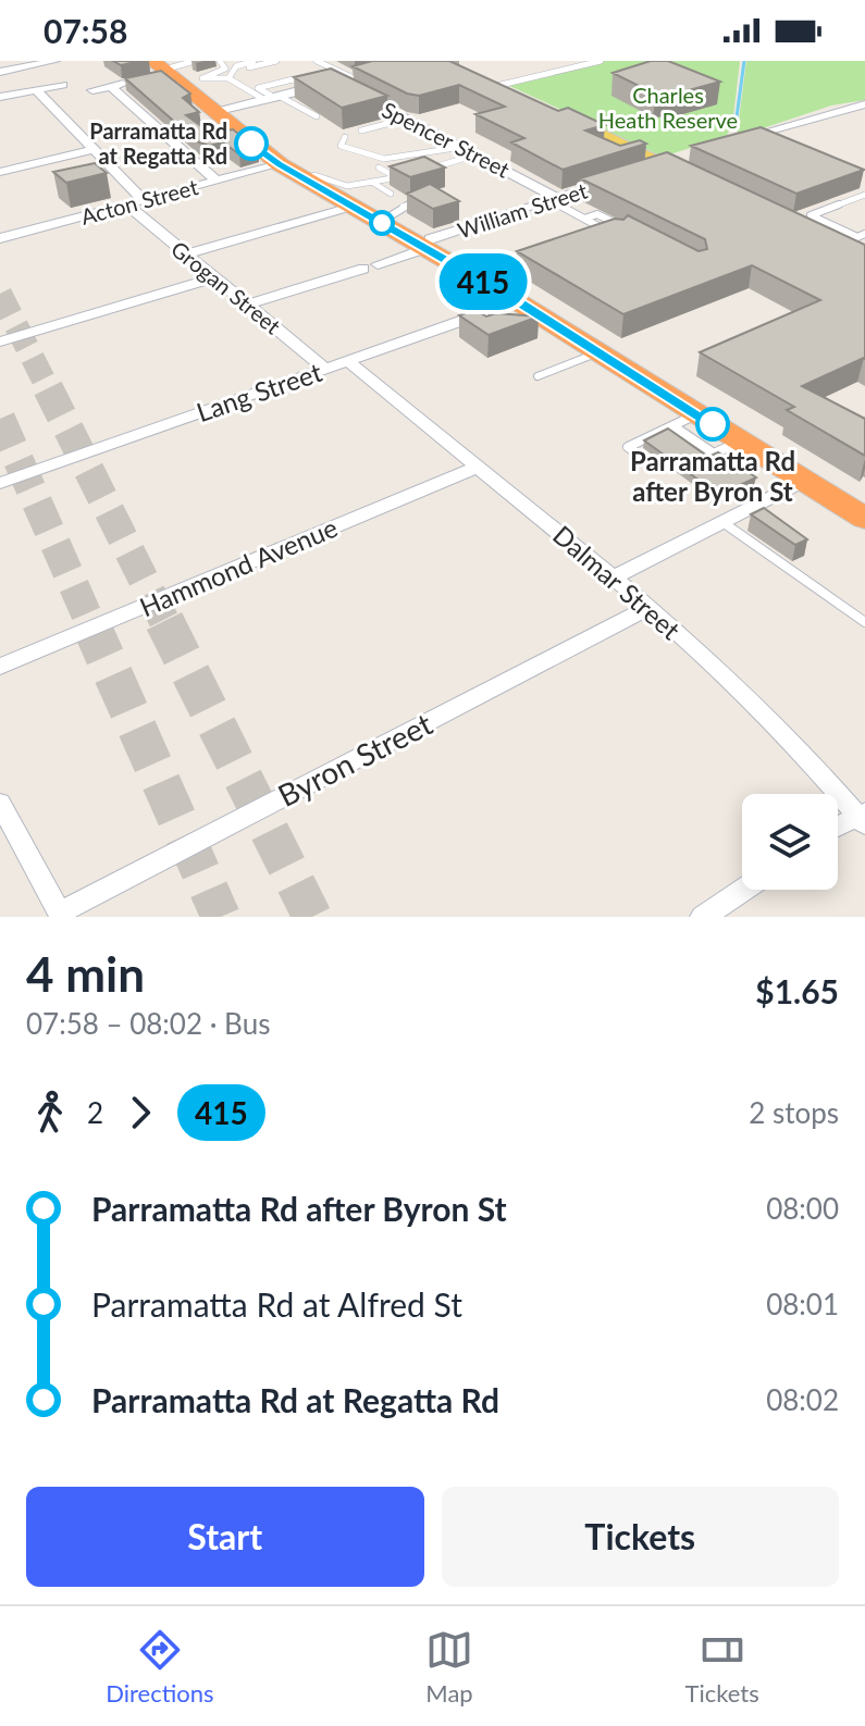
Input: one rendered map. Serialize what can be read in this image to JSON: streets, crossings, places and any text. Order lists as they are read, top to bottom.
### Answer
{
  "streets": {
    "street": [
      "Spencer Street",
      "Acton Street",
      "William Street",
      "Grogan Street",
      "Lang Street",
      "Hammond Avenue",
      "Dalmar Street",
      "Byron Street"
    ]
  },
  "crossings": [
    ["Spencer Street", "William Street"],
    ["Acton Street", "Grogan Street"],
    ["William Street", "Grogan Street"],
    ["Grogan Street", "Lang Street"],
    ["Lang Street", "Dalmar Street"],
    ["Hammond Avenue", "Dalmar Street"],
    ["Dalmar Street", "Byron Street"]
  ],
  "parks": ["Charles Heath Reserve"],
  "places": ["Parramatta Rd at Regatta Rd", "Parramatta Rd after Byron St"],
  "lines": ["bus line 415"],
  "page": {
    "status": "07:58",
    "on_map": "415",
    "heading": ["4 min", "07:58 – 08:02 · Bus", "$1.65"],
    "legs": ["2", "415", "2 stops"],
    "list": [
      {
        "name": "Parramatta Rd after Byron St",
        "value": "08:00"
      },
      {
        "name": "Parramatta Rd at Alfred St",
        "value": "08:01"
      },
      {
        "name": "Parramatta Rd at Regatta Rd",
        "value": "08:02"
      }
    ],
    "buttons": ["Start", "Tickets"],
    "tabs": ["Directions", "Map", "Tickets"]
  }
}
